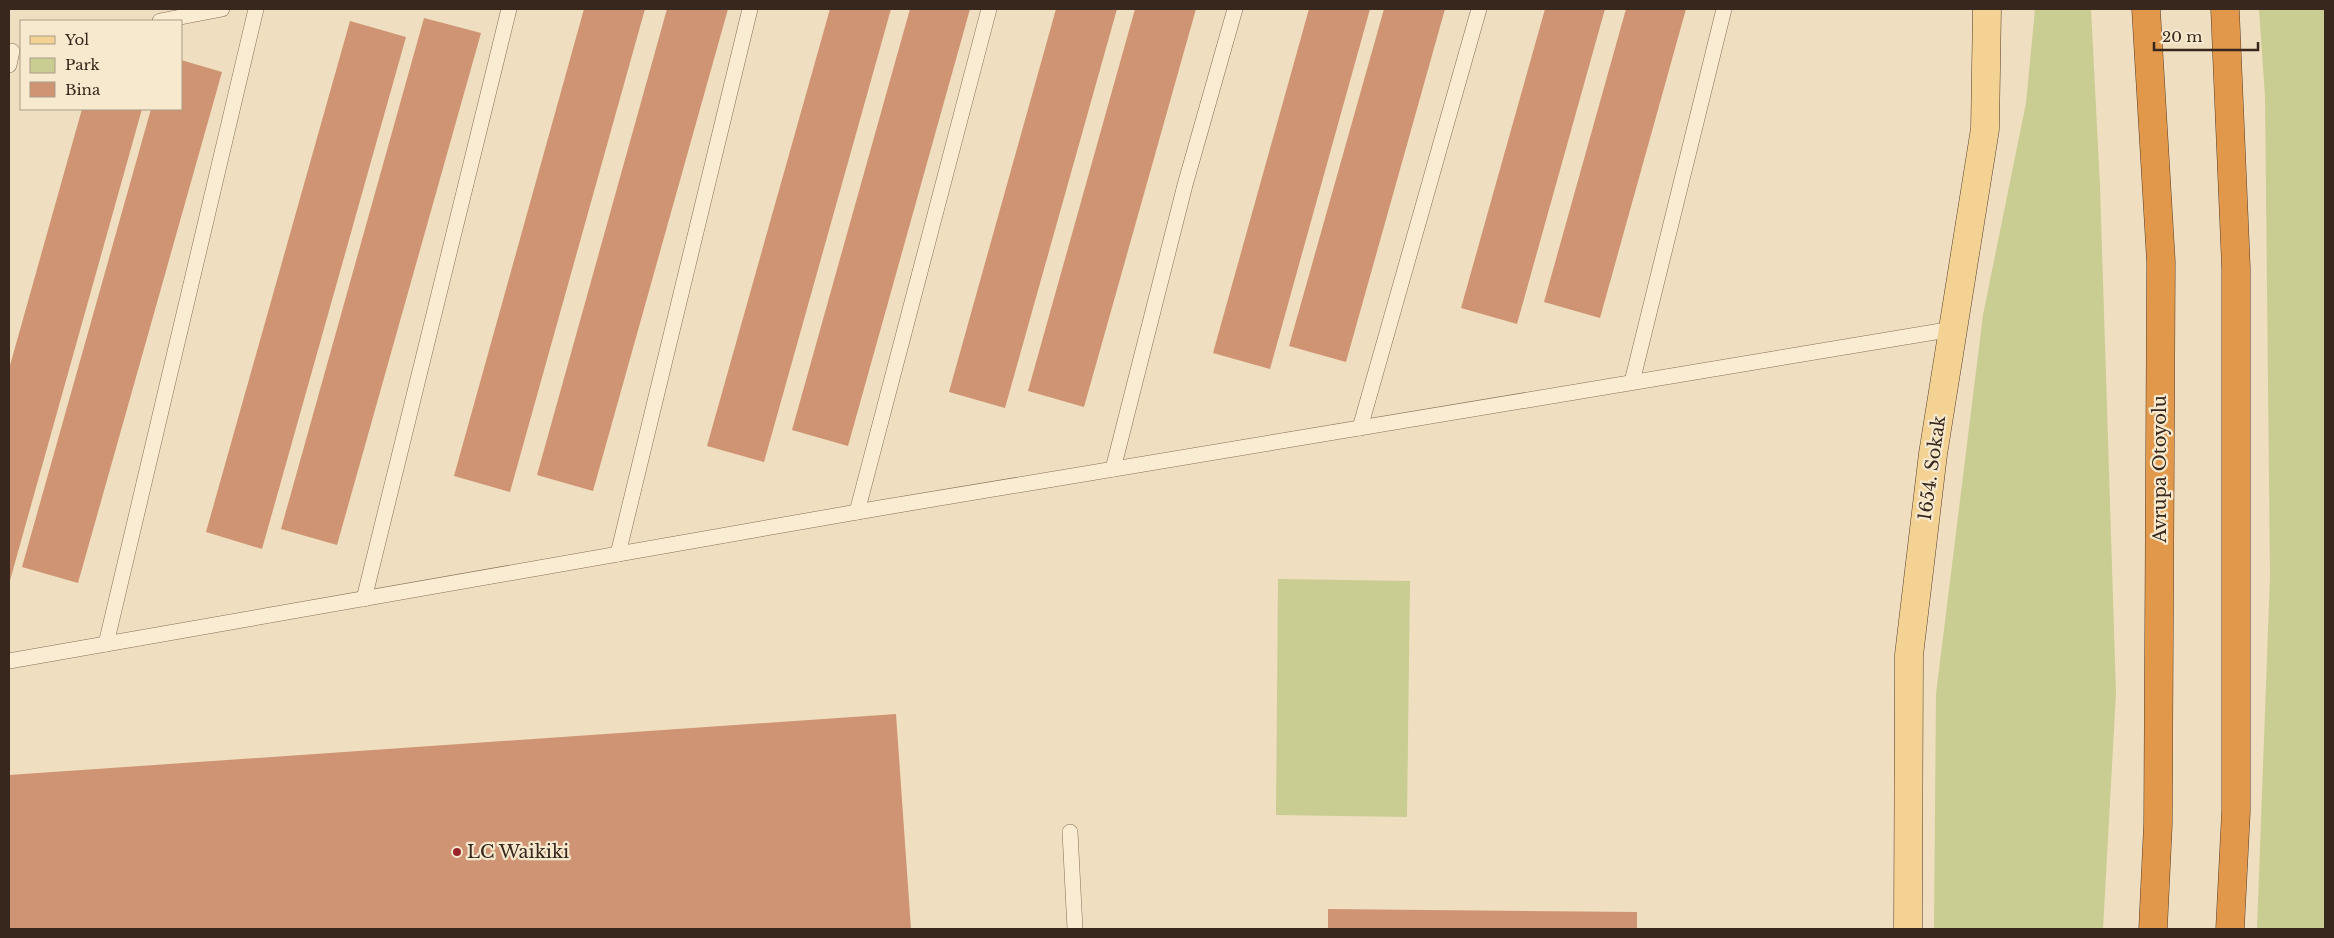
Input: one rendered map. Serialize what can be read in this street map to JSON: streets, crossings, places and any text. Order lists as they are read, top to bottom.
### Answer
{
  "streets": {
    "highway": ["Avrupa Otoyolu"],
    "main road": ["1654. Sokak"]
  },
  "places": ["LC Waikiki"],
  "legend": ["Yol", "Park", "Bina"],
  "scale_bar": "20 m"
}
